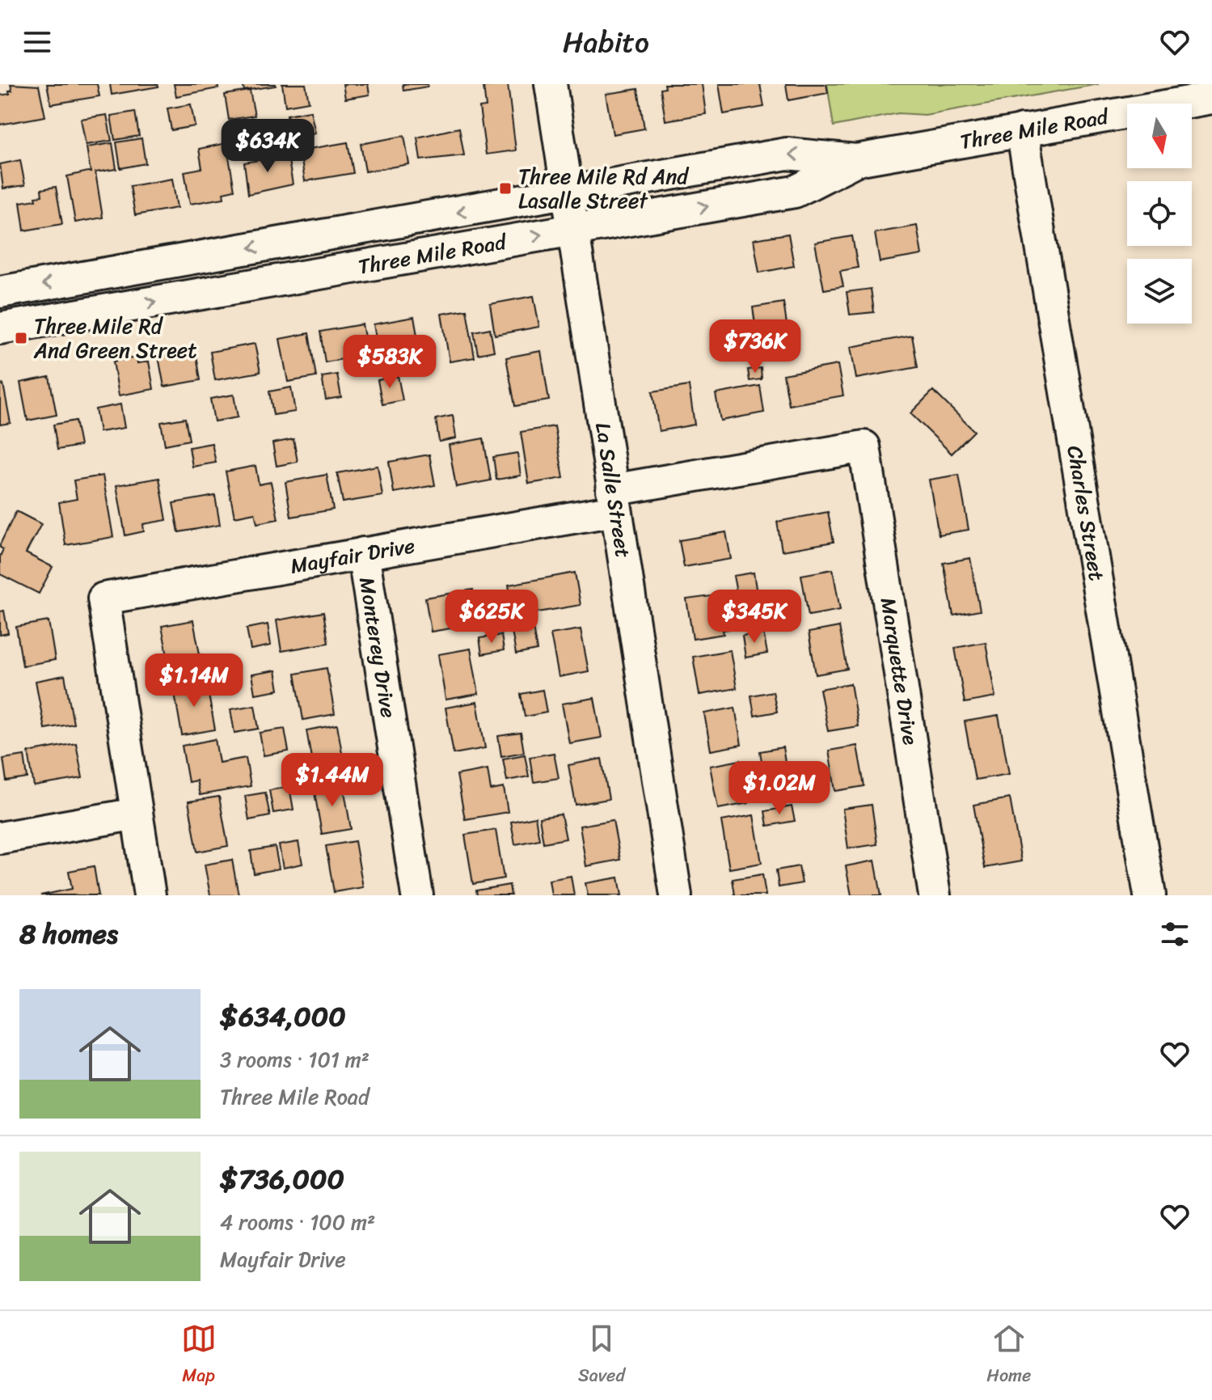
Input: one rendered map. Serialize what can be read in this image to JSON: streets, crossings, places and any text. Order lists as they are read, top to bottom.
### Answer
{
  "streets": {
    "street": [
      "Three Mile Road",
      "La Salle Street",
      "Charles Street",
      "Mayfair Drive",
      "Monterey Drive",
      "Marquette Drive"
    ]
  },
  "crossings": [
    ["Three Mile Road", "La Salle Street"],
    ["Three Mile Road", "Charles Street"],
    ["La Salle Street", "Mayfair Drive"],
    ["Mayfair Drive", "Monterey Drive"],
    ["Mayfair Drive", "Marquette Drive"]
  ],
  "places": {
    "transit": ["Three Mile Rd And Lasalle Street", "Three Mile Rd And Green Street"]
  },
  "north": "bottom",
  "page": {
    "header": "Habito",
    "price": [
      "$634K",
      "$736K",
      "$583K",
      "$625K",
      "$345K",
      "$1.14M",
      "$1.44M",
      "$1.02M"
    ],
    "heading": "8 homes",
    "list": [
      {
        "name": "$634,000",
        "note": "3 rooms · 101 m² · Three Mile Road"
      },
      {
        "name": "$736,000",
        "note": "4 rooms · 100 m² · Mayfair Drive"
      }
    ],
    "tabs": ["Map", "Saved", "Home"]
  }
}
